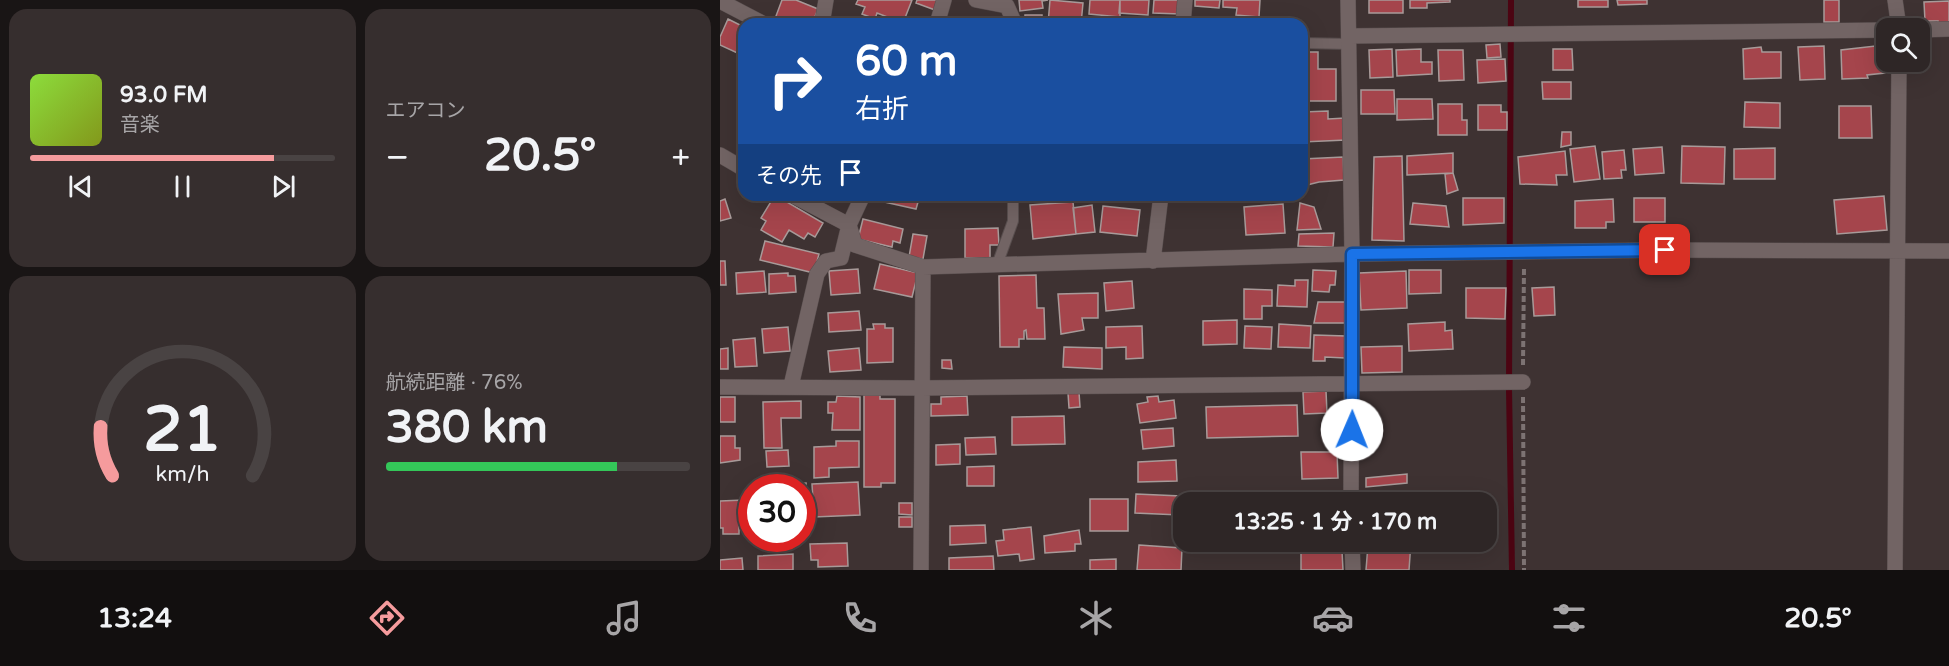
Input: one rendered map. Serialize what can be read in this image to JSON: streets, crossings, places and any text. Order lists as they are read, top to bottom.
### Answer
{
  "page": {
    "tile": [
      "エアコン",
      ["航続距離 · 76%", "380 km"]
    ],
    "turn": ["60 m", "右折"],
    "song": ["93.0 FM", "音楽"],
    "heat": ["−", "20.5°", "+"],
    "then": "その先",
    "limit": "30",
    "trip": "13:25 · 1 分 · 170 m",
    "tabs": ["13:24", "20.5°"],
    "gauge": ["21", "km/h"]
  }
}
